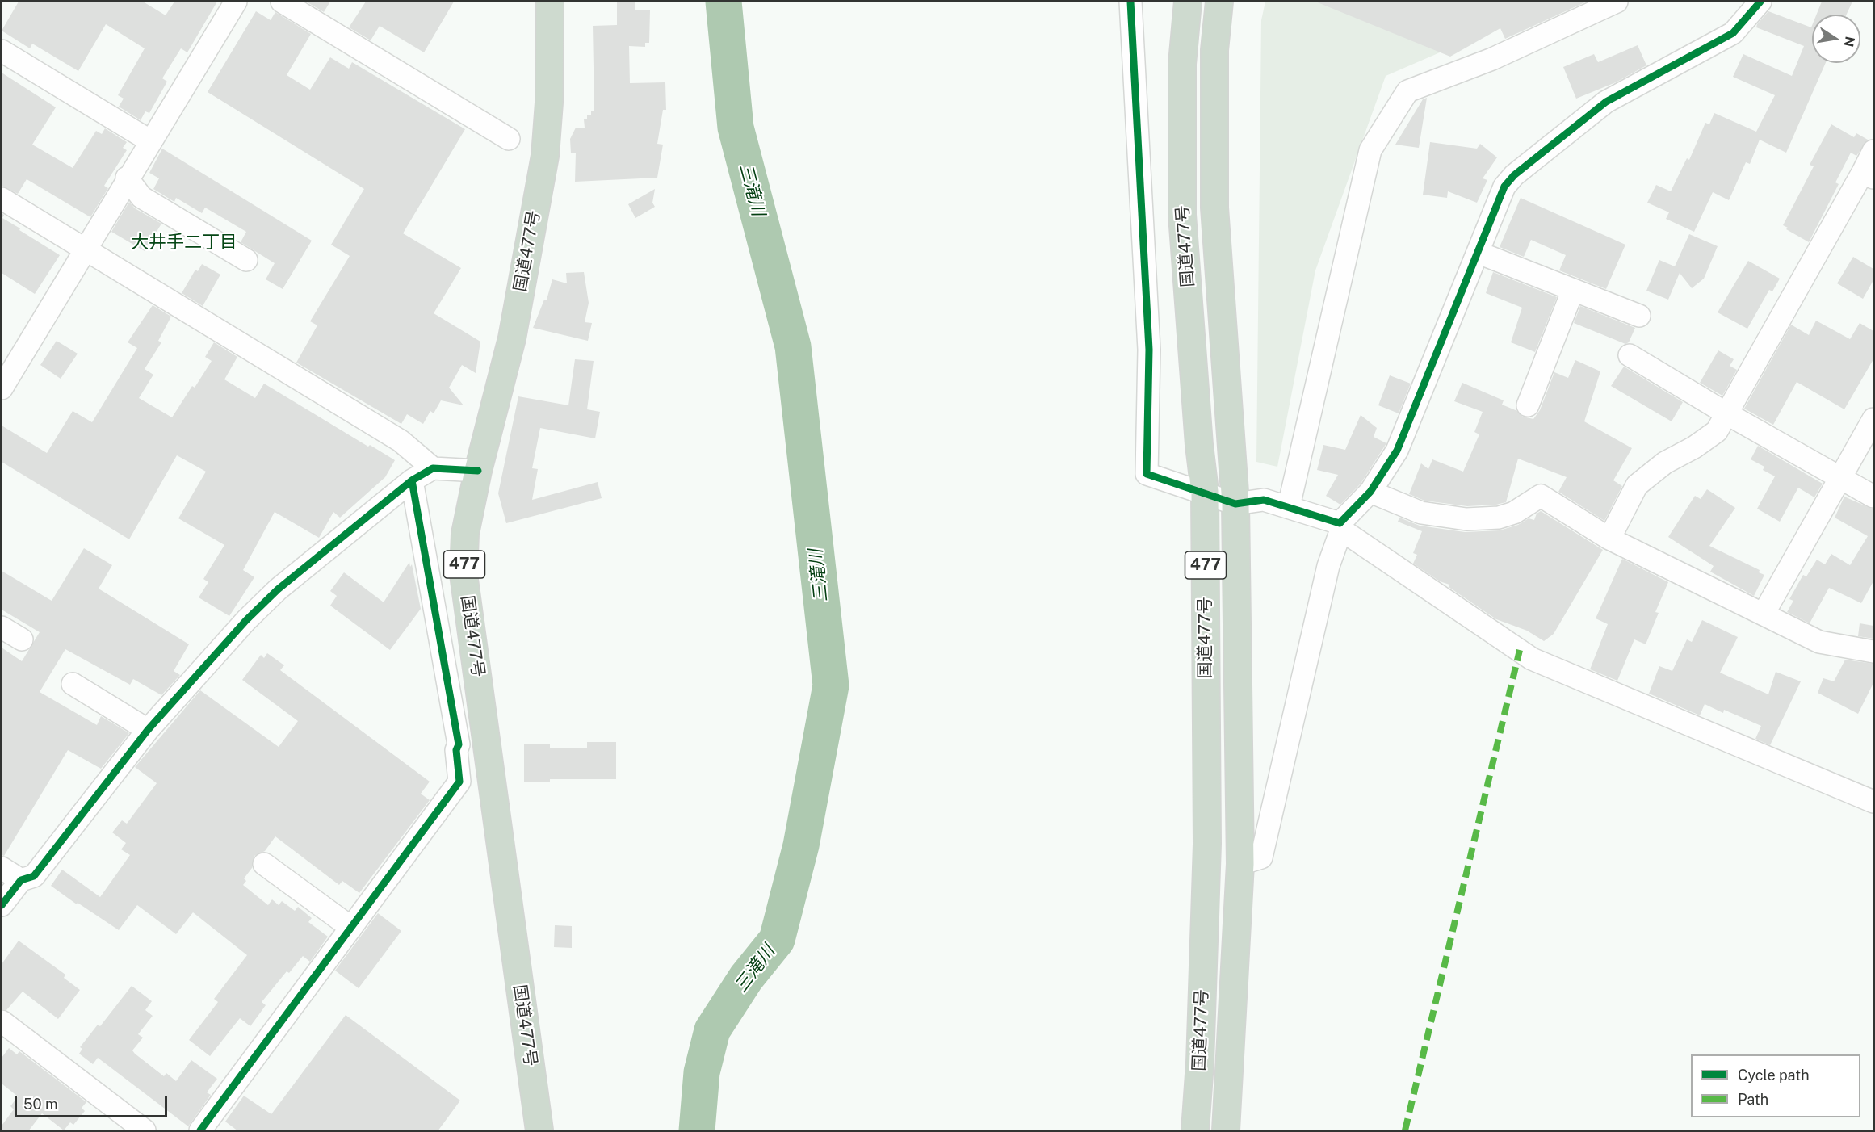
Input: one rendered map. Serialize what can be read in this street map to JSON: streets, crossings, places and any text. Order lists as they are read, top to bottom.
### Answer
{
  "streets": {
    "highway": ["国道477号", "477"]
  },
  "districts": ["大井手二丁目"],
  "water": ["三滝川"],
  "legend": ["Cycle path", "Path"],
  "scale_bar": "50 m",
  "north": "right"
}
